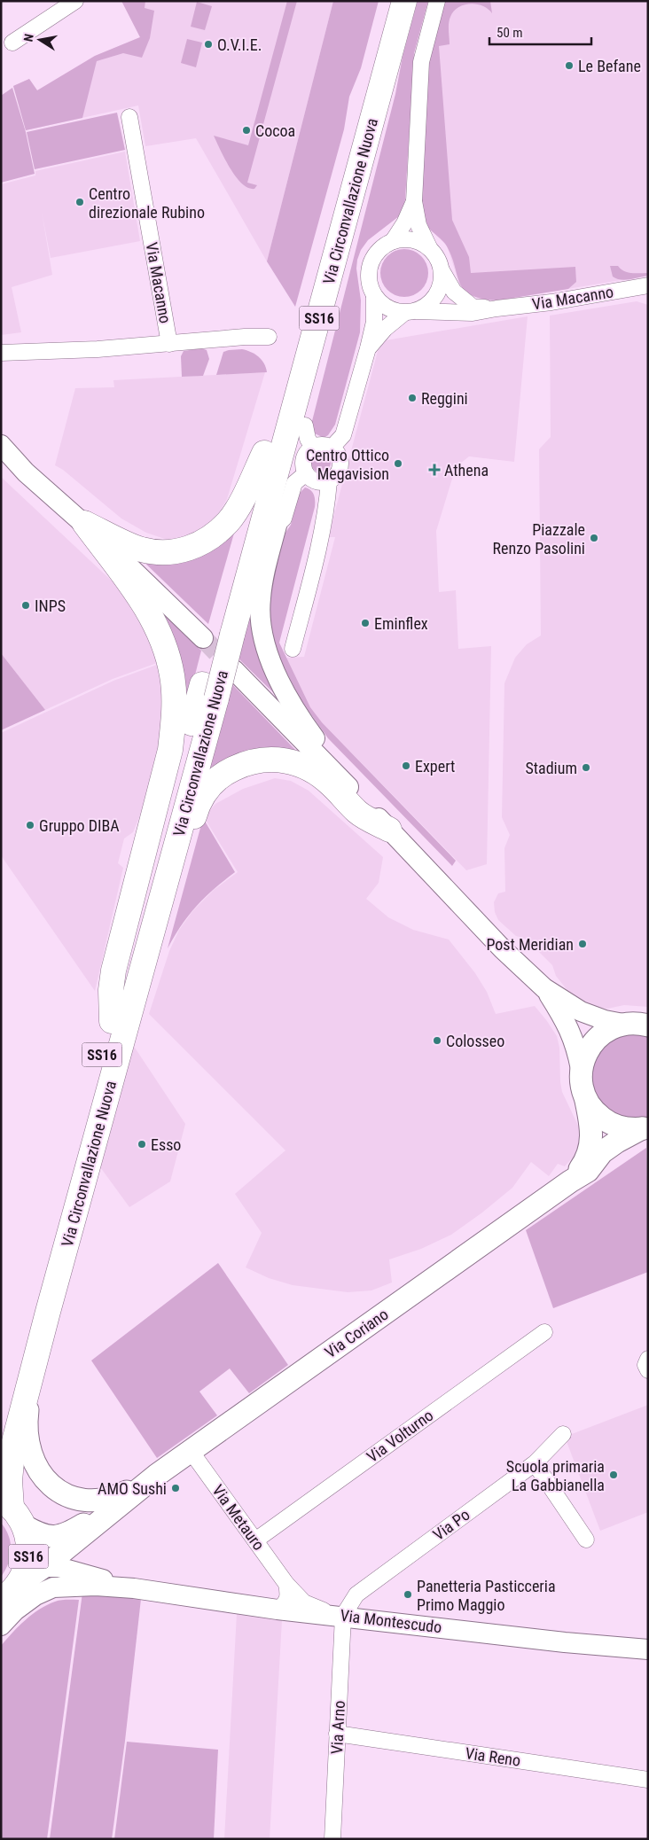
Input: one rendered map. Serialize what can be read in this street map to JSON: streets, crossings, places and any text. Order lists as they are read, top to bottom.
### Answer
{
  "streets": {
    "main road": ["Via Circonvallazione Nuova", "SS16", "Via Coriano"],
    "street": [
      "Via Macanno",
      "Via Volturno",
      "Via Metauro",
      "Via Po",
      "Via Montescudo",
      "Via Arno",
      "Via Reno"
    ]
  },
  "crossings": [
    ["Via Circonvallazione Nuova", "Via Coriano"],
    ["Via Coriano", "Via Metauro"],
    ["Via Coriano", "Via Montescudo"],
    ["Via Volturno", "Via Metauro"],
    ["Via Metauro", "Via Po"],
    ["Via Metauro", "Via Montescudo"],
    ["Via Metauro", "Via Arno"],
    ["Via Po", "Via Montescudo"],
    ["Via Po", "Via Arno"],
    ["Via Montescudo", "Via Arno"],
    ["Via Arno", "Via Reno"]
  ],
  "places": {
    "other": [
      "O.V.I.E.",
      "Le Befane",
      "Cocoa",
      "Centro direzionale Rubino",
      "Reggini",
      "Centro Ottico Megavision",
      "Piazzale Renzo Pasolini",
      "INPS",
      "Eminflex",
      "Expert",
      "Stadium",
      "Gruppo DIBA",
      "Post Meridian",
      "Colosseo",
      "Esso",
      "Scuola primaria La Gabbianella",
      "AMO Sushi",
      "Panetteria Pasticceria Primo Maggio"
    ],
    "health": ["Athena"]
  },
  "scale_bar": "50 m",
  "north": "left"
}
